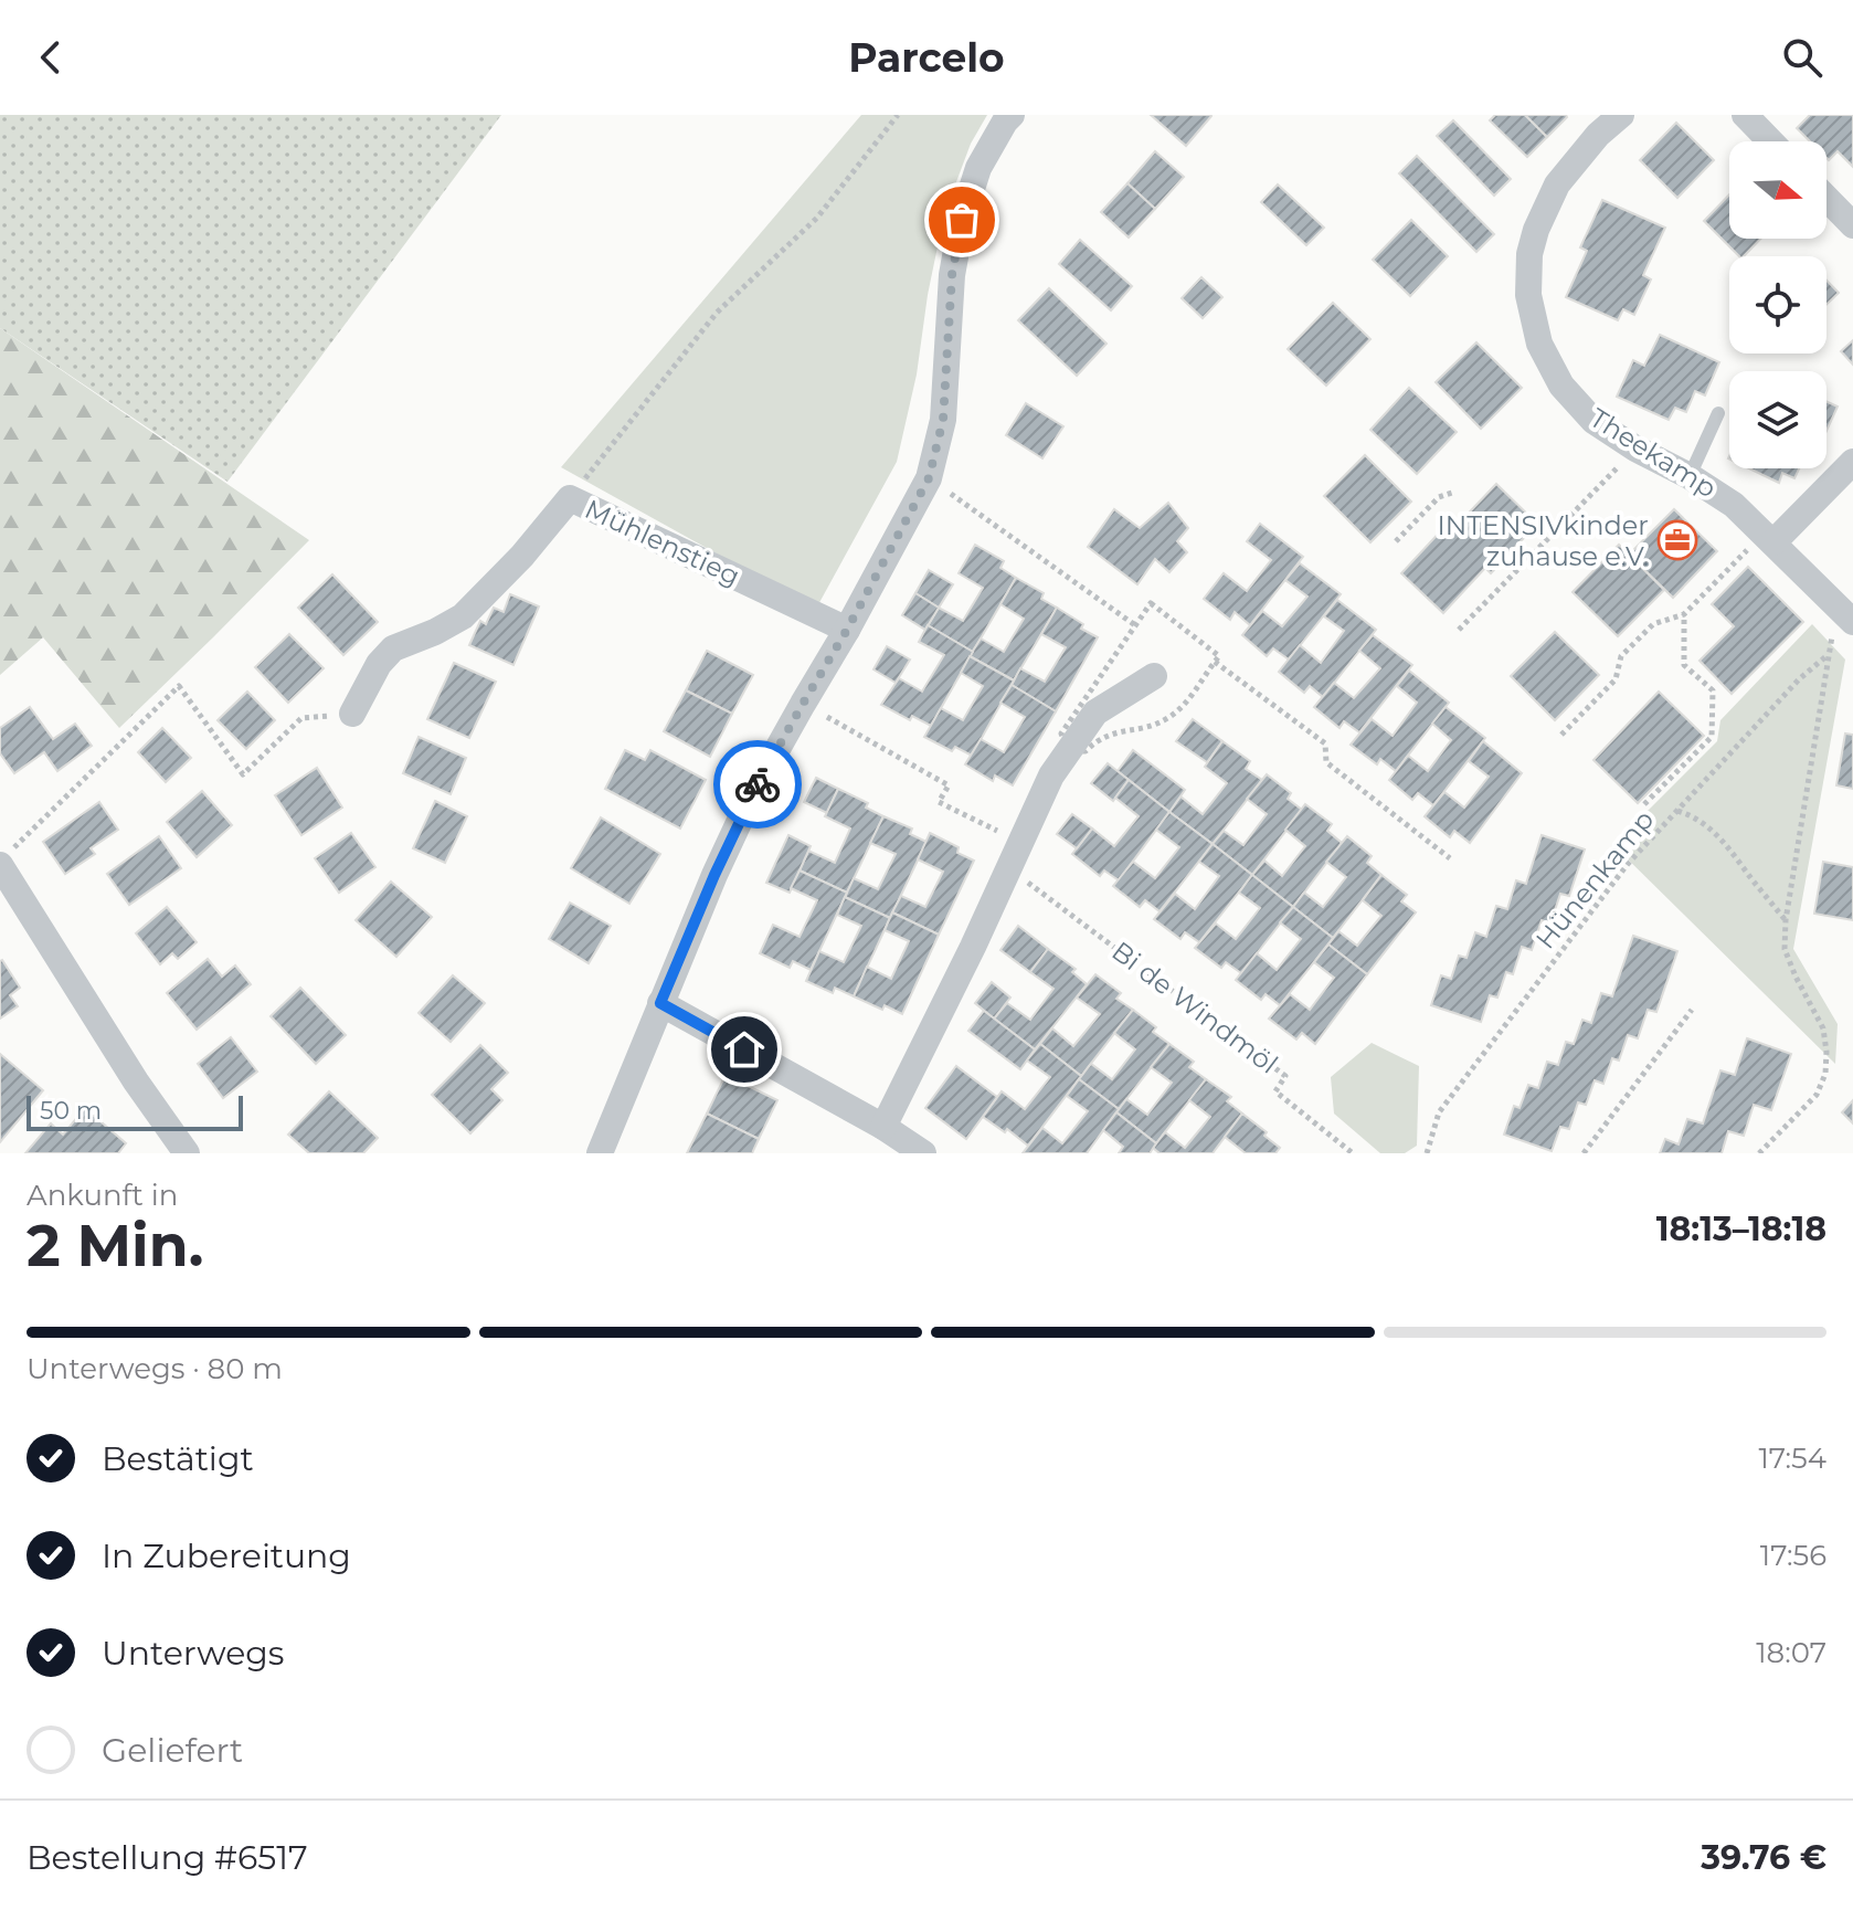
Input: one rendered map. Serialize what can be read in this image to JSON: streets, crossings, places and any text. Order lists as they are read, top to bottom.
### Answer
{
  "streets": {
    "street": ["Theekamp", "Mühlenstieg"],
    "path": ["Hünenkamp", "Bi de Windmöl"]
  },
  "places": {
    "office": ["INTENSIVkinder zuhause e.V."]
  },
  "scale_bar": "50 m",
  "north": "right",
  "page": {
    "header": "Parcelo",
    "scale": "50 m",
    "heading": ["2 Min.", "Ankunft in", "18:13–18:18"],
    "panel": ["Bestellung #6517", "39.76 €"],
    "bar": "Unterwegs · 80 m",
    "list": [
      ["Bestätigt", "17:54"],
      ["In Zubereitung", "17:56"],
      ["Unterwegs", "18:07"],
      "Geliefert"
    ]
  }
}
